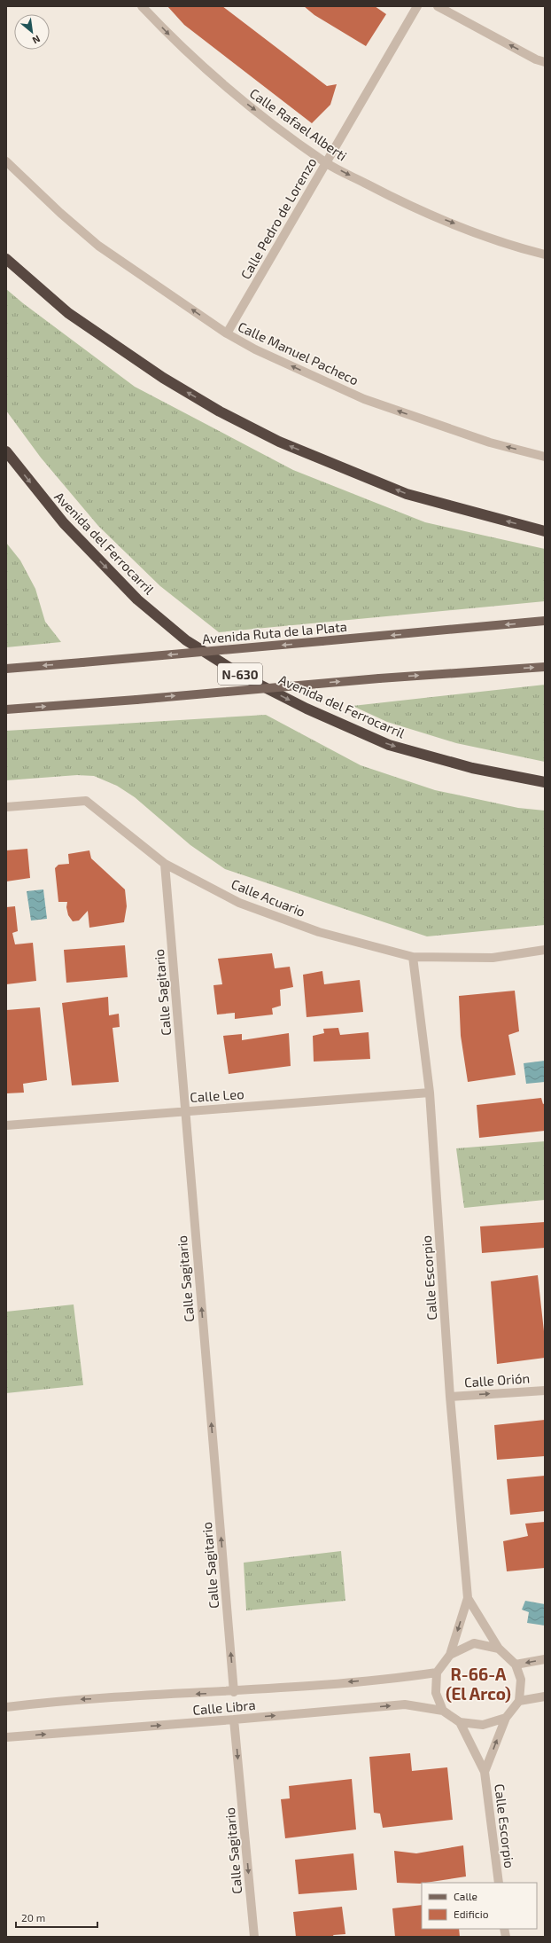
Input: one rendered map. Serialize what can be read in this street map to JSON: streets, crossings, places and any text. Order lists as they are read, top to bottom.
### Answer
{
  "streets": {
    "highway": ["Avenida del Ferrocarril", "N-630"],
    "main road": ["Avenida Ruta de la Plata"],
    "street": [
      "Calle Rafael Alberti",
      "Calle Pedro de Lorenzo",
      "Calle Manuel Pacheco",
      "Calle Acuario",
      "Calle Sagitario",
      "Calle Leo",
      "Calle Escorpio",
      "Calle Orión",
      "Calle Libra"
    ]
  },
  "crossings": [
    ["Calle Rafael Alberti", "Calle Pedro de Lorenzo"],
    ["Calle Pedro de Lorenzo", "Calle Manuel Pacheco"],
    ["Calle Acuario", "Calle Sagitario"],
    ["Calle Acuario", "Calle Escorpio"],
    ["Calle Sagitario", "Calle Leo"],
    ["Calle Sagitario", "Calle Libra"],
    ["Calle Leo", "Calle Escorpio"],
    ["Calle Escorpio", "Calle Orión"],
    ["Calle Escorpio", "Calle Libra"]
  ],
  "one_way": [
    "Calle Rafael Alberti",
    "Calle Manuel Pacheco",
    "Avenida del Ferrocarril",
    "Calle Orión"
  ],
  "districts": ["R-66-A (El Arco)"],
  "legend": ["Calle", "Edificio"],
  "scale_bar": "20 m",
  "north": "bottom right"
}
